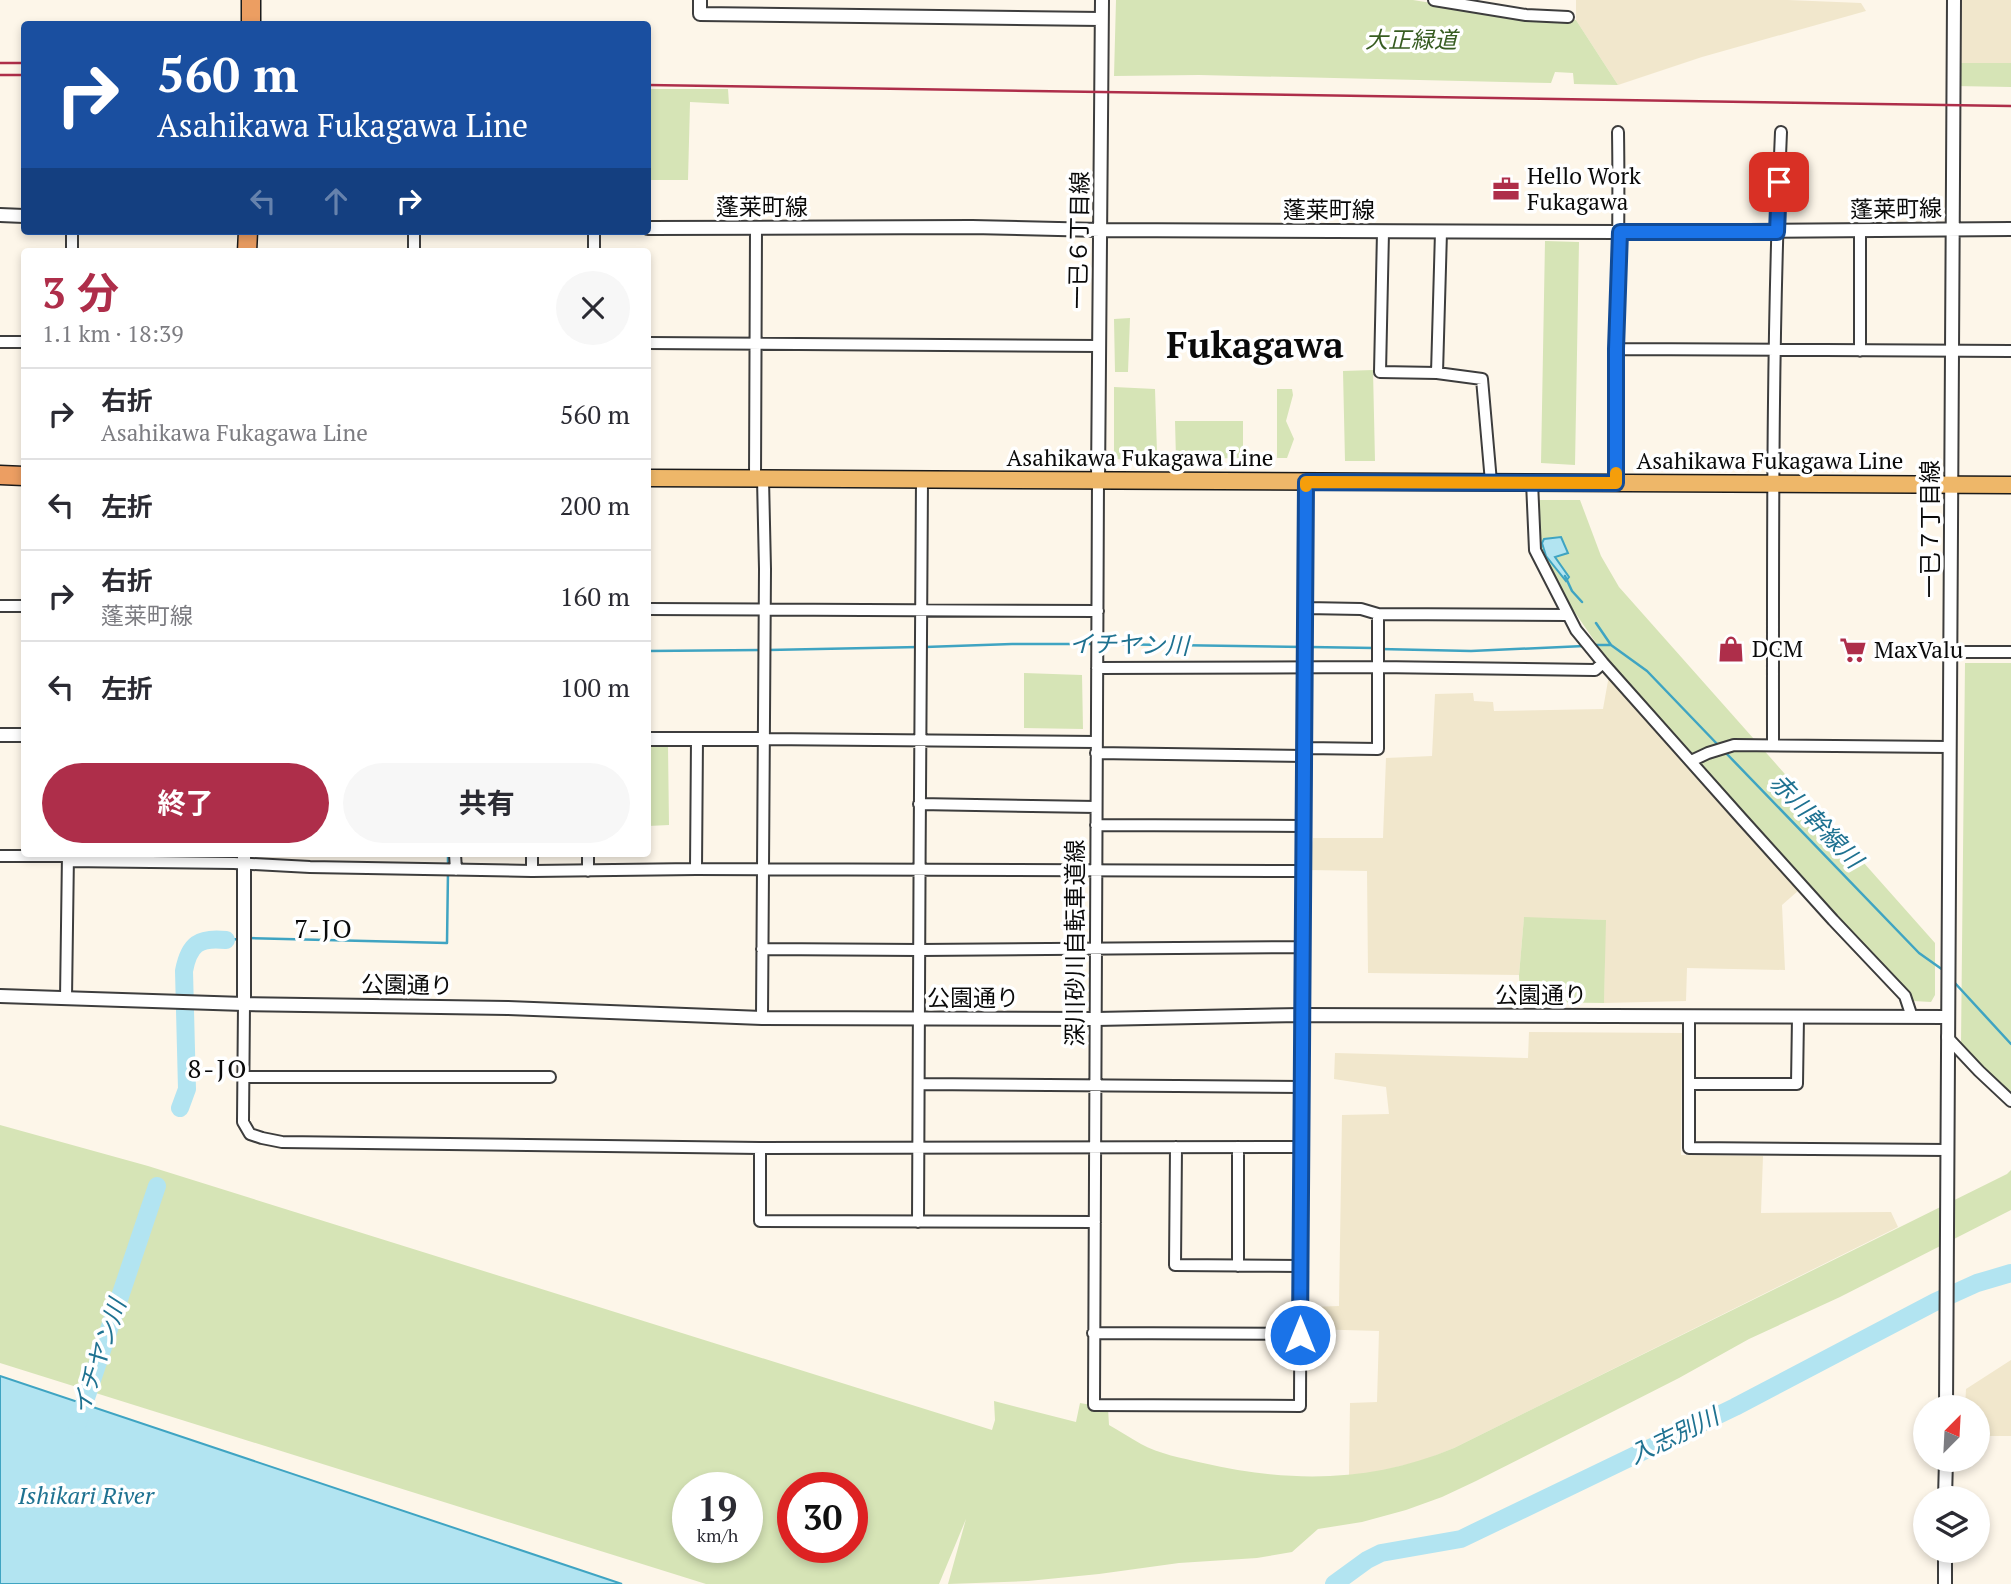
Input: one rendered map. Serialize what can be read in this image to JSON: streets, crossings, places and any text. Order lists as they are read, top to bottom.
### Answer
{
  "streets": {
    "main road": ["Asahikawa Fukagawa Line"],
    "street": [
      "蓬莱町線",
      "一已６丁目線",
      "一已７丁目線",
      "深川砂川自転車道線",
      "公園通り"
    ]
  },
  "crossings": [
    ["蓬莱町線", "一已６丁目線"],
    ["蓬莱町線", "一已７丁目線"],
    ["一已６丁目線", "Asahikawa Fukagawa Line"],
    ["一已６丁目線", "深川砂川自転車道線"],
    ["Asahikawa Fukagawa Line", "一已７丁目線"],
    ["Asahikawa Fukagawa Line", "深川砂川自転車道線"],
    ["一已７丁目線", "公園通り"],
    ["深川砂川自転車道線", "公園通り"]
  ],
  "districts": ["Fukagawa", "7-JO", "8-JO"],
  "water": [
    "イチヤン川",
    "赤川幹線川",
    "入志別川",
    "Ishikari River"
  ],
  "parks": ["大正緑道"],
  "places": {
    "office": ["Hello Work Fukagawa"],
    "shop": ["DCM"],
    "supermarket": ["MaxValu"]
  },
  "north": "top right",
  "page": {
    "turn": ["560 m", "Asahikawa Fukagawa Line"],
    "heading": ["3 分", "1.1 km · 18:39"],
    "list": [
      {
        "name": "右折",
        "note": "Asahikawa Fukagawa Line",
        "value": "560 m"
      },
      {
        "name": "左折",
        "value": "200 m"
      },
      {
        "name": "右折",
        "note": "蓬莱町線",
        "value": "160 m"
      },
      {
        "name": "左折",
        "value": "100 m"
      }
    ],
    "buttons": ["終了", "共有"],
    "speed": "19 km/h",
    "limit": "30"
  }
}
